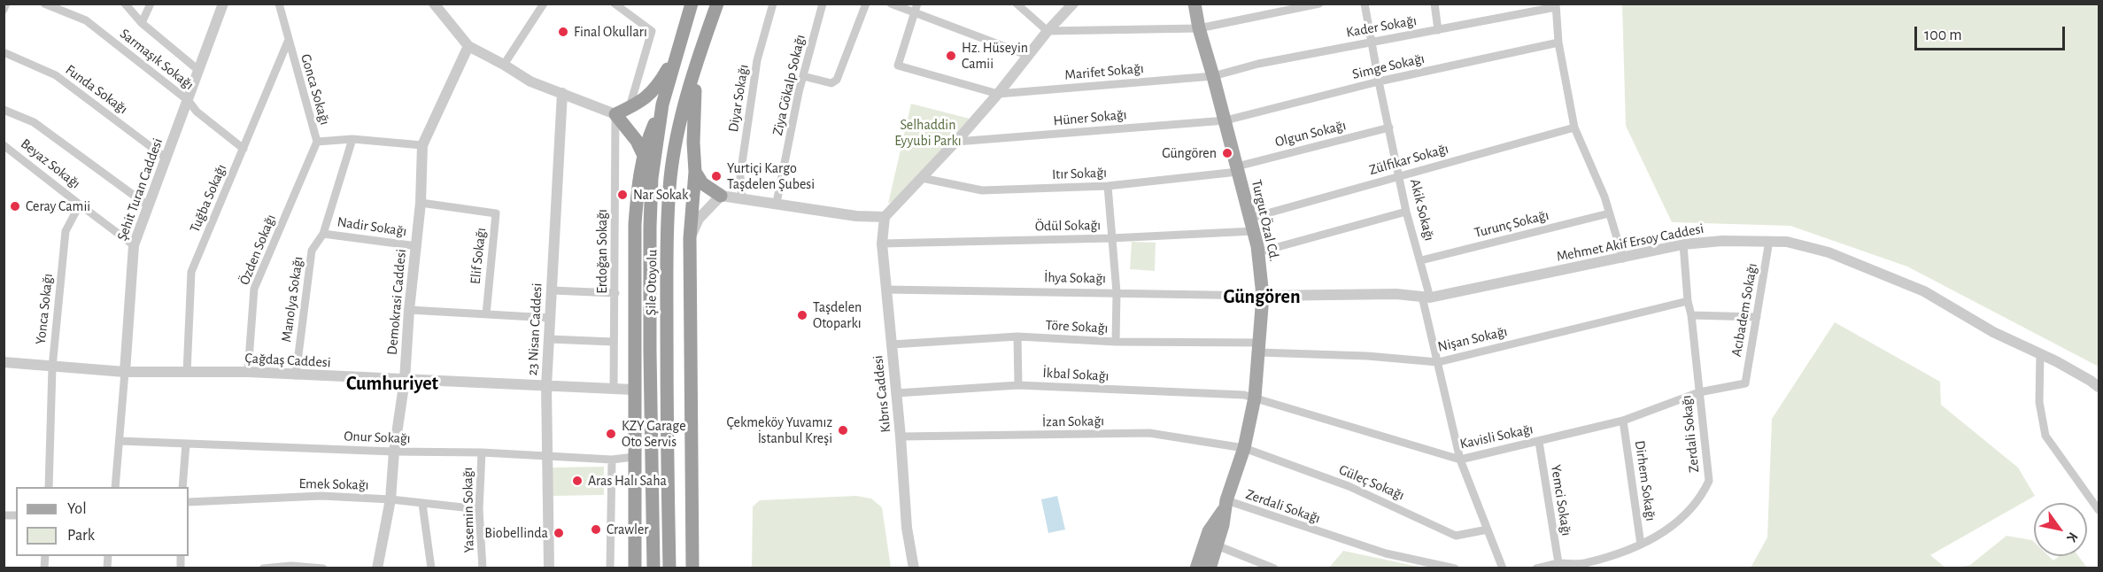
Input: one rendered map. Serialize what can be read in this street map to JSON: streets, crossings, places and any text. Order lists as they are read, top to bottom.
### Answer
{
  "streets": {
    "highway": ["Şile Otoyolu"],
    "main road": ["Turgut Özal Cd."],
    "street": [
      "Kader Sokağı",
      "Sarmaşık Sokağı",
      "Simge Sokağı",
      "Marifet Sokağı",
      "Ziya Gökalp Sokağı",
      "Funda Sokağı",
      "Gonca Sokağı",
      "Diyar Sokağı",
      "Hüner Sokağı",
      "Olgun Sokağı",
      "Zülfikar Sokağı",
      "Beyaz Sokağı",
      "Itır Sokağı",
      "Şehit Turan Caddesi",
      "Tuğba Sokağı",
      "Akik Sokağı",
      "Turunç Sokağı",
      "Ödül Sokağı",
      "Nadir Sokağı",
      "Mehmet Akif Ersoy Caddesi",
      "Özden Sokağı",
      "Erdoğan Sokağı",
      "Elif Sokağı",
      "İhya Sokağı",
      "Manolya Sokağı",
      "Demokrasi Caddesi",
      "Yonca Sokağı",
      "Acıbadem Sokağı",
      "Töre Sokağı",
      "23 Nisan Caddesi",
      "Nişan Sokağı",
      "Çağdaş Caddesi",
      "İkbal Sokağı",
      "Kıbrıs Caddesi",
      "İzan Sokağı",
      "Zerdali Sokağı",
      "Kavisli Sokağı",
      "Onur Sokağı",
      "Dirhem Sokağı",
      "Güleç Sokağı",
      "Emek Sokağı",
      "Yemci Sokağı",
      "Yasemin Sokağı"
    ]
  },
  "crossings": [
    ["Kader Sokağı", "Marifet Sokağı"],
    ["Kader Sokağı", "Akik Sokağı"],
    ["Kader Sokağı", "Turgut Özal Cd."],
    ["Sarmaşık Sokağı", "Şehit Turan Caddesi"],
    ["Sarmaşık Sokağı", "Tuğba Sokağı"],
    ["Simge Sokağı", "Hüner Sokağı"],
    ["Simge Sokağı", "Akik Sokağı"],
    ["Simge Sokağı", "Turgut Özal Cd."],
    ["Marifet Sokağı", "Turgut Özal Cd."],
    ["Funda Sokağı", "Şehit Turan Caddesi"],
    ["Gonca Sokağı", "Tuğba Sokağı"],
    ["Gonca Sokağı", "Özden Sokağı"],
    ["Gonca Sokağı", "Manolya Sokağı"],
    ["Gonca Sokağı", "Demokrasi Caddesi"],
    ["Hüner Sokağı", "Turgut Özal Cd."],
    ["Olgun Sokağı", "Itır Sokağı"],
    ["Olgun Sokağı", "Akik Sokağı"],
    ["Olgun Sokağı", "Turgut Özal Cd."],
    ["Zülfikar Sokağı", "Akik Sokağı"],
    ["Zülfikar Sokağı", "Turgut Özal Cd."],
    ["Zülfikar Sokağı", "Ödül Sokağı"],
    ["Beyaz Sokağı", "Yonca Sokağı"],
    ["Itır Sokağı", "Turgut Özal Cd."],
    ["Şehit Turan Caddesi", "Çağdaş Caddesi"],
    ["Şehit Turan Caddesi", "Onur Sokağı"],
    ["Tuğba Sokağı", "Çağdaş Caddesi"],
    ["Akik Sokağı", "Turunç Sokağı"],
    ["Akik Sokağı", "Mehmet Akif Ersoy Caddesi"],
    ["Akik Sokağı", "Nişan Sokağı"],
    ["Akik Sokağı", "Kavisli Sokağı"],
    ["Akik Sokağı", "Güleç Sokağı"],
    ["Turgut Özal Cd.", "Ödül Sokağı"],
    ["Turgut Özal Cd.", "Mehmet Akif Ersoy Caddesi"],
    ["Turgut Özal Cd.", "İhya Sokağı"],
    ["Turgut Özal Cd.", "Töre Sokağı"],
    ["Turgut Özal Cd.", "Nişan Sokağı"],
    ["Turgut Özal Cd.", "İkbal Sokağı"],
    ["Turgut Özal Cd.", "İzan Sokağı"],
    ["Turgut Özal Cd.", "Zerdali Sokağı"],
    ["Turgut Özal Cd.", "Kavisli Sokağı"],
    ["Turgut Özal Cd.", "Güleç Sokağı"],
    ["Ödül Sokağı", "Kıbrıs Caddesi"],
    ["Nadir Sokağı", "Manolya Sokağı"],
    ["Nadir Sokağı", "Demokrasi Caddesi"],
    ["Mehmet Akif Ersoy Caddesi", "İhya Sokağı"],
    ["Mehmet Akif Ersoy Caddesi", "Acıbadem Sokağı"],
    ["Mehmet Akif Ersoy Caddesi", "Zerdali Sokağı"],
    ["Özden Sokağı", "Çağdaş Caddesi"],
    ["Erdoğan Sokağı", "Çağdaş Caddesi"],
    ["Elif Sokağı", "Demokrasi Caddesi"],
    ["İhya Sokağı", "Kıbrıs Caddesi"],
    ["Manolya Sokağı", "Çağdaş Caddesi"],
    ["Demokrasi Caddesi", "Çağdaş Caddesi"],
    ["Demokrasi Caddesi", "Onur Sokağı"],
    ["Demokrasi Caddesi", "Emek Sokağı"],
    ["Yonca Sokağı", "Çağdaş Caddesi"],
    ["Acıbadem Sokağı", "Kavisli Sokağı"],
    ["Töre Sokağı", "Nişan Sokağı"],
    ["Töre Sokağı", "Kıbrıs Caddesi"],
    ["23 Nisan Caddesi", "Çağdaş Caddesi"],
    ["23 Nisan Caddesi", "Onur Sokağı"],
    ["Nişan Sokağı", "Zerdali Sokağı"],
    ["İkbal Sokağı", "Kıbrıs Caddesi"],
    ["İkbal Sokağı", "Kavisli Sokağı"],
    ["Kıbrıs Caddesi", "İzan Sokağı"],
    ["İzan Sokağı", "Güleç Sokağı"],
    ["Zerdali Sokağı", "Kavisli Sokağı"],
    ["Zerdali Sokağı", "Dirhem Sokağı"],
    ["Zerdali Sokağı", "Yemci Sokağı"],
    ["Kavisli Sokağı", "Dirhem Sokağı"],
    ["Kavisli Sokağı", "Yemci Sokağı"],
    ["Onur Sokağı", "Yasemin Sokağı"],
    ["Emek Sokağı", "Yasemin Sokağı"]
  ],
  "districts": ["Güngören", "Cumhuriyet"],
  "parks": ["Selhaddin Eyyubi Parkı"],
  "places": [
    "Final Okulları",
    "Hz. Hüseyin Camii",
    "Güngören",
    "Yurtiçi Kargo Taşdelen Şubesi",
    "Nar Sokak",
    "Ceray Camii",
    "Taşdelen Otoparkı",
    "Çekmeköy Yuvamız İstanbul Kreşi",
    "KZY Garage Oto Servis",
    "Aras Halı Saha",
    "Crawler",
    "Biobellinda"
  ],
  "legend": ["Yol", "Park"],
  "scale_bar": "100 m",
  "north": "bottom right"
}
